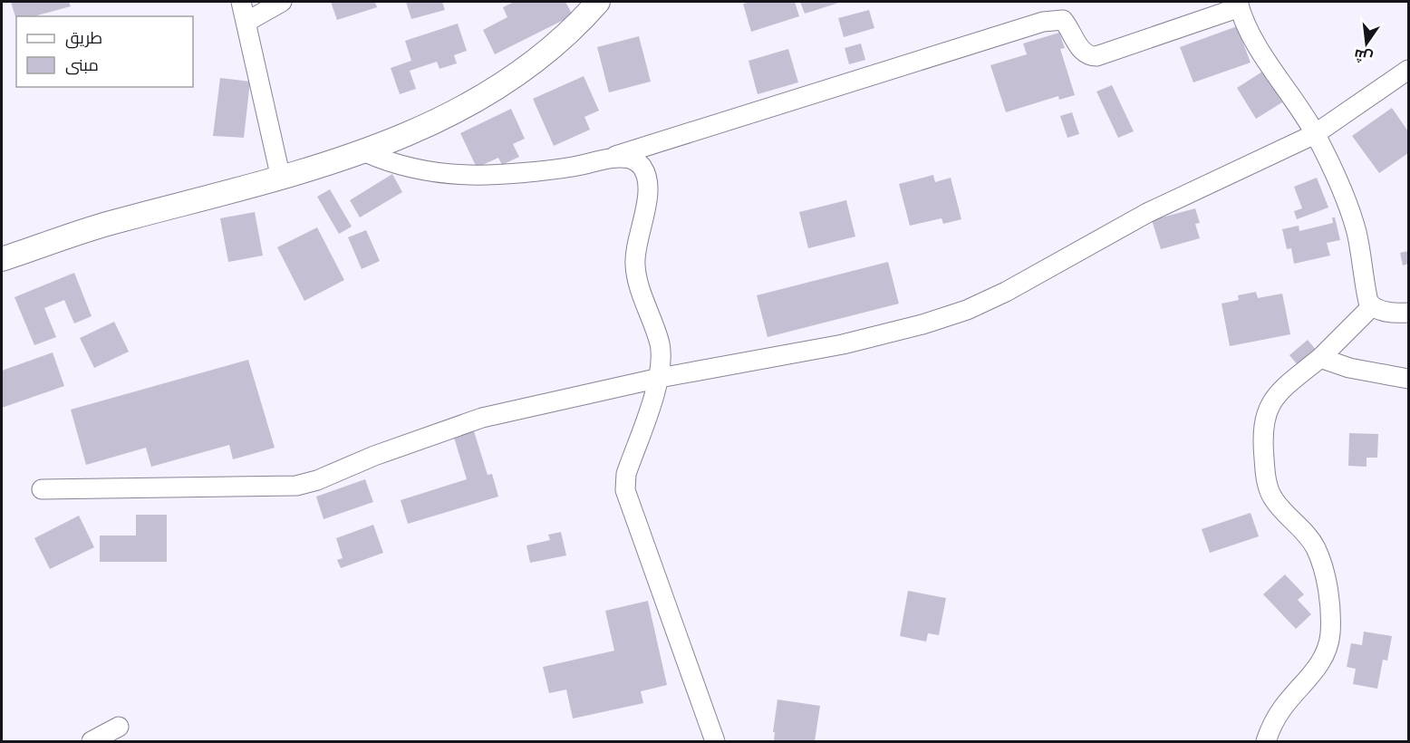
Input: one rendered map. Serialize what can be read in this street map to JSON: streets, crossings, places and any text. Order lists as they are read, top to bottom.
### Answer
{
  "legend": ["طريق", "مبنى"],
  "north": "bottom"
}
